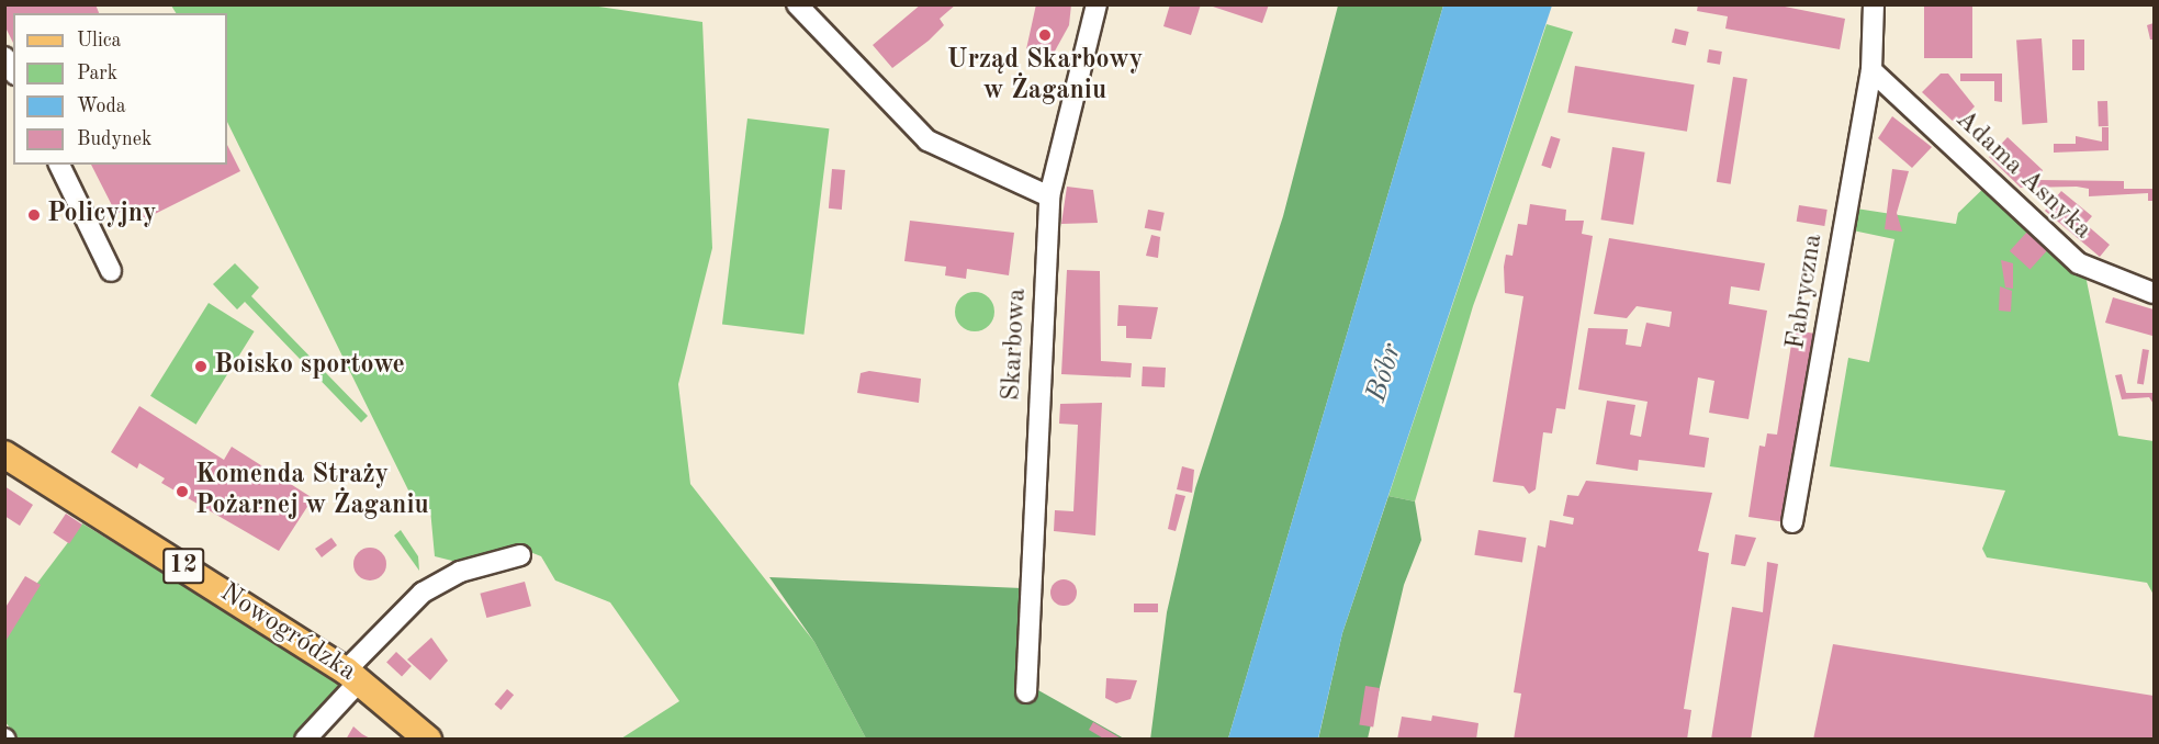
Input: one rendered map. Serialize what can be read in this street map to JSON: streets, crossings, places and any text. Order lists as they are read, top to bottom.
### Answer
{
  "streets": {
    "main road": ["12", "Nowogródzka"],
    "street": ["Adama Asnyka", "Fabryczna", "Skarbowa"]
  },
  "crossings": [
    ["Adama Asnyka", "Fabryczna"]
  ],
  "water": ["Bóbr"],
  "places": [
    "Urząd Skarbowy w Żaganiu",
    "Policyjny",
    "Boisko sportowe",
    "Komenda Straży Pożarnej w Żaganiu"
  ],
  "legend": [
    "Ulica",
    "Park",
    "Woda",
    "Budynek"
  ]
}
